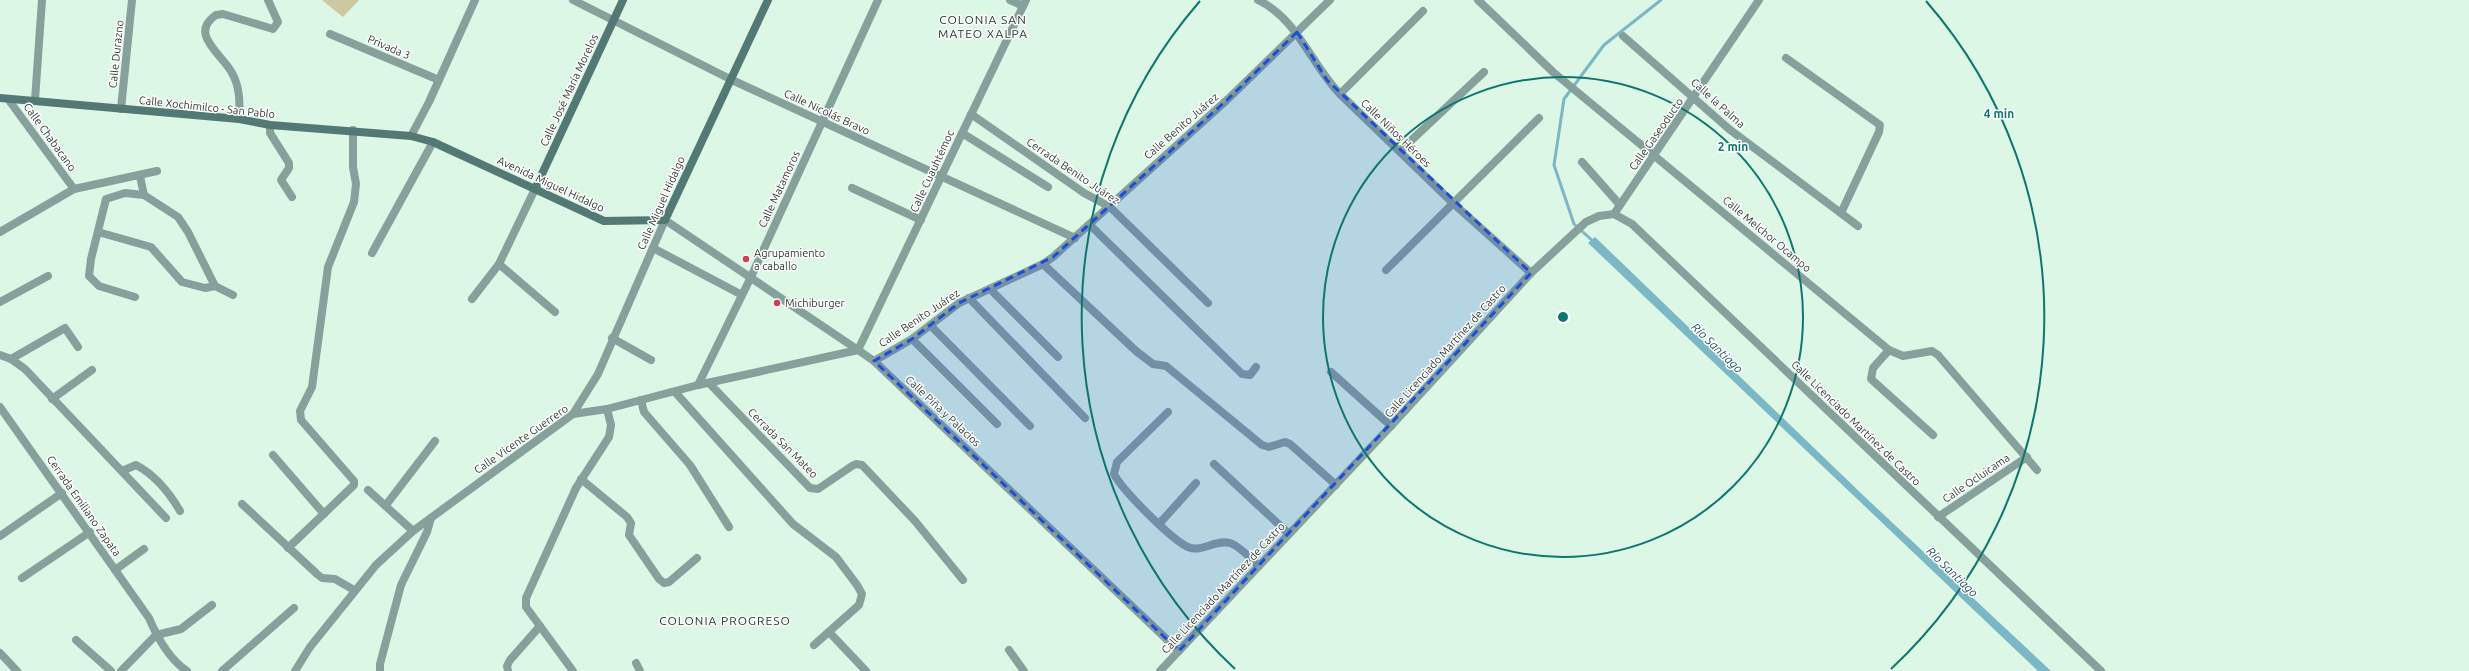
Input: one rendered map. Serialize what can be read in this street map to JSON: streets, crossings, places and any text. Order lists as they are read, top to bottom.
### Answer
{
  "streets": {
    "main road": [
      "Calle José María Morelos",
      "Calle Xochimilco - San Pablo",
      "Avenida Miguel Hidalgo",
      "Calle Miguel Hidalgo"
    ],
    "street": [
      "Privada 3",
      "Calle Durazno",
      "Calle la Palma",
      "Calle Nicolás Bravo",
      "Calle Benito Juárez",
      "Calle Niños Héroes",
      "Calle Gaseoducto",
      "Calle Chabacano",
      "Calle Cuauhtémoc",
      "Cerrada Benito Juárez",
      "Calle Matamoros",
      "Calle Melchor Ocampo",
      "Calle Licenciado Martínez de Castro",
      "Calle Piña y Palacios",
      "Calle Vicente Guerrero",
      "Cerrada San Mateo",
      "Calle Ocluicama",
      "Cerrada Emiliano Zapata"
    ]
  },
  "crossings": [
    ["Calle Durazno", "Calle Xochimilco - San Pablo"],
    ["Calle José María Morelos", "Calle Nicolás Bravo"],
    ["Calle José María Morelos", "Avenida Miguel Hidalgo"],
    ["Calle la Palma", "Calle Gaseoducto"],
    ["Calle Xochimilco - San Pablo", "Calle Chabacano"],
    ["Calle Xochimilco - San Pablo", "Avenida Miguel Hidalgo"],
    ["Calle Nicolás Bravo", "Calle Benito Juárez"],
    ["Calle Nicolás Bravo", "Calle Cuauhtémoc"],
    ["Calle Nicolás Bravo", "Calle Matamoros"],
    ["Calle Nicolás Bravo", "Calle Miguel Hidalgo"],
    ["Calle Benito Juárez", "Calle Niños Héroes"],
    ["Calle Benito Juárez", "Cerrada Benito Juárez"],
    ["Calle Benito Juárez", "Calle Piña y Palacios"],
    ["Calle Niños Héroes", "Calle Licenciado Martínez de Castro"],
    ["Calle Gaseoducto", "Calle Melchor Ocampo"],
    ["Calle Gaseoducto", "Calle Licenciado Martínez de Castro"],
    ["Calle Cuauhtémoc", "Cerrada Benito Juárez"],
    ["Calle Cuauhtémoc", "Calle Piña y Palacios"],
    ["Calle Cuauhtémoc", "Calle Vicente Guerrero"],
    ["Avenida Miguel Hidalgo", "Calle Miguel Hidalgo"],
    ["Avenida Miguel Hidalgo", "Calle Piña y Palacios"],
    ["Calle Matamoros", "Calle Piña y Palacios"],
    ["Calle Matamoros", "Calle Vicente Guerrero"],
    ["Calle Miguel Hidalgo", "Calle Piña y Palacios"],
    ["Calle Miguel Hidalgo", "Calle Vicente Guerrero"],
    ["Calle Melchor Ocampo", "Calle Ocluicama"],
    ["Calle Licenciado Martínez de Castro", "Calle Piña y Palacios"],
    ["Calle Licenciado Martínez de Castro", "Calle Ocluicama"],
    ["Calle Piña y Palacios", "Calle Vicente Guerrero"],
    ["Calle Vicente Guerrero", "Cerrada San Mateo"]
  ],
  "districts": ["COLONIA SAN MATEO XALPA", "COLONIA PROGRESO"],
  "water": ["Río Santiago"],
  "places": ["Agrupamiento a caballo", "Michiburger"],
  "rings": ["4 min", "2 min"]
}
